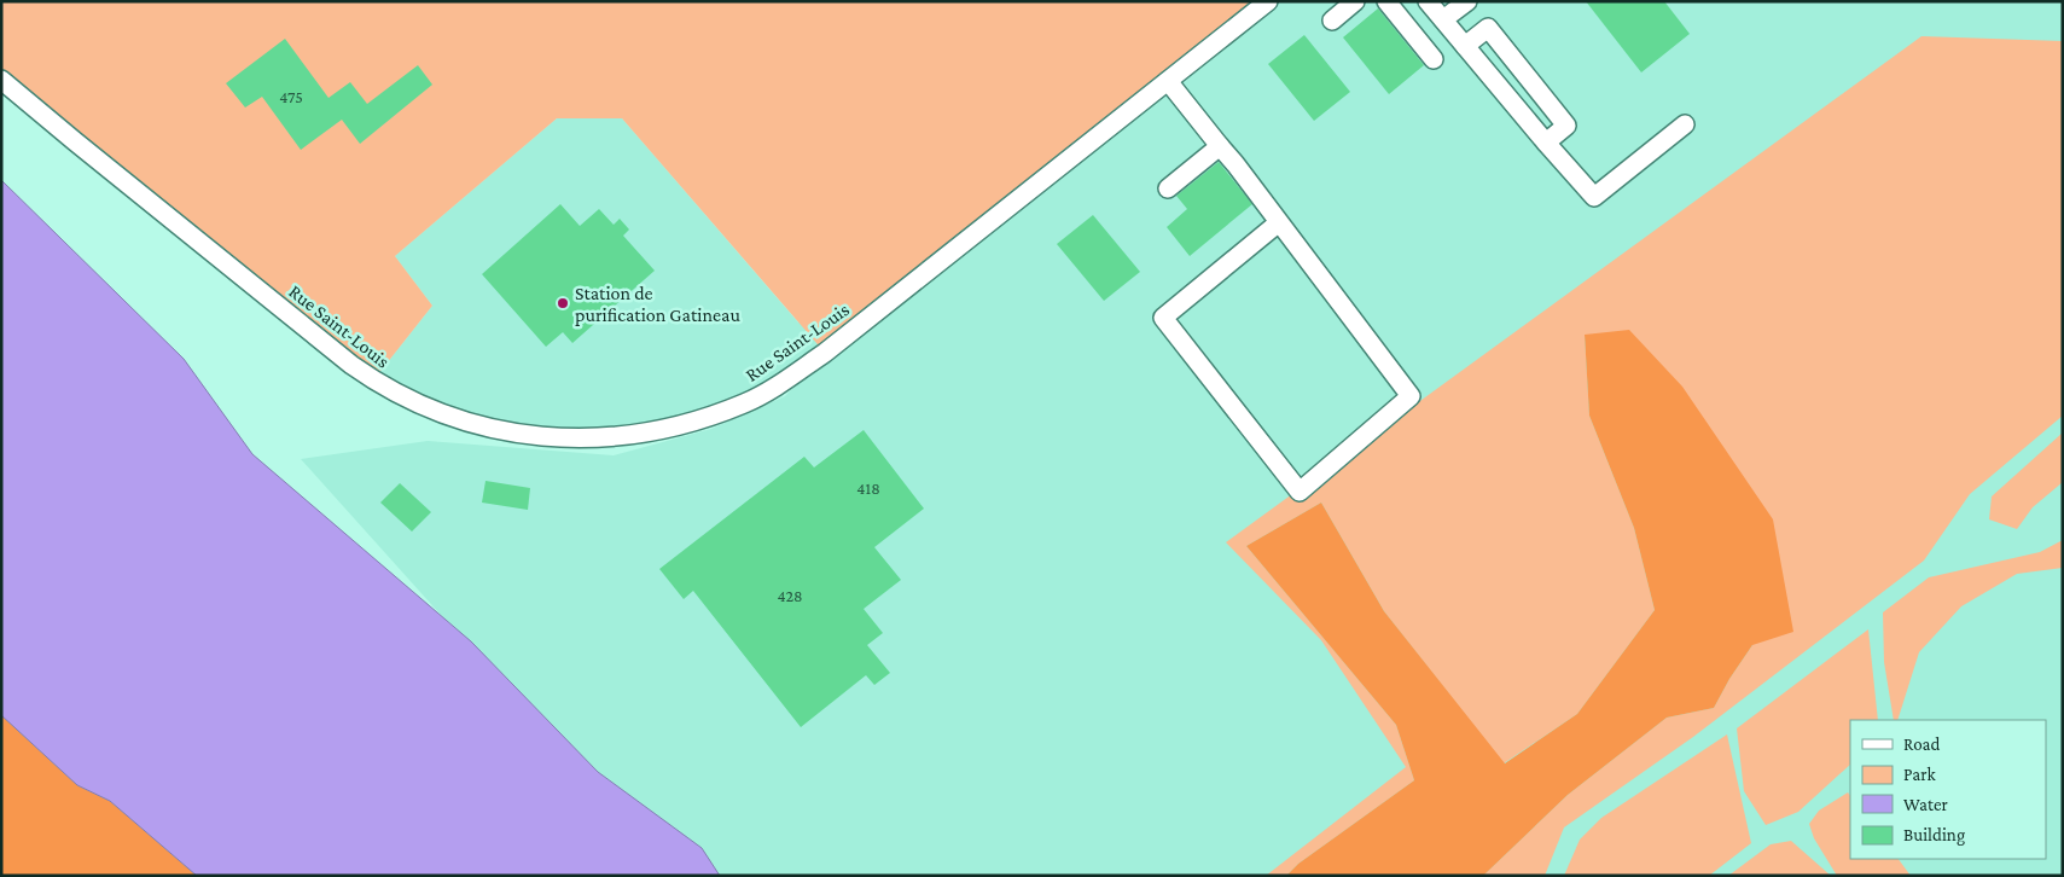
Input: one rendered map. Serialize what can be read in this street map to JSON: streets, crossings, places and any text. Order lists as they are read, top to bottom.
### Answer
{
  "streets": {
    "street": ["Rue Saint-Louis"]
  },
  "places": ["Station de purification Gatineau"],
  "house_numbers": ["475", "418", "428"],
  "legend": [
    "Road",
    "Park",
    "Water",
    "Building"
  ]
}
